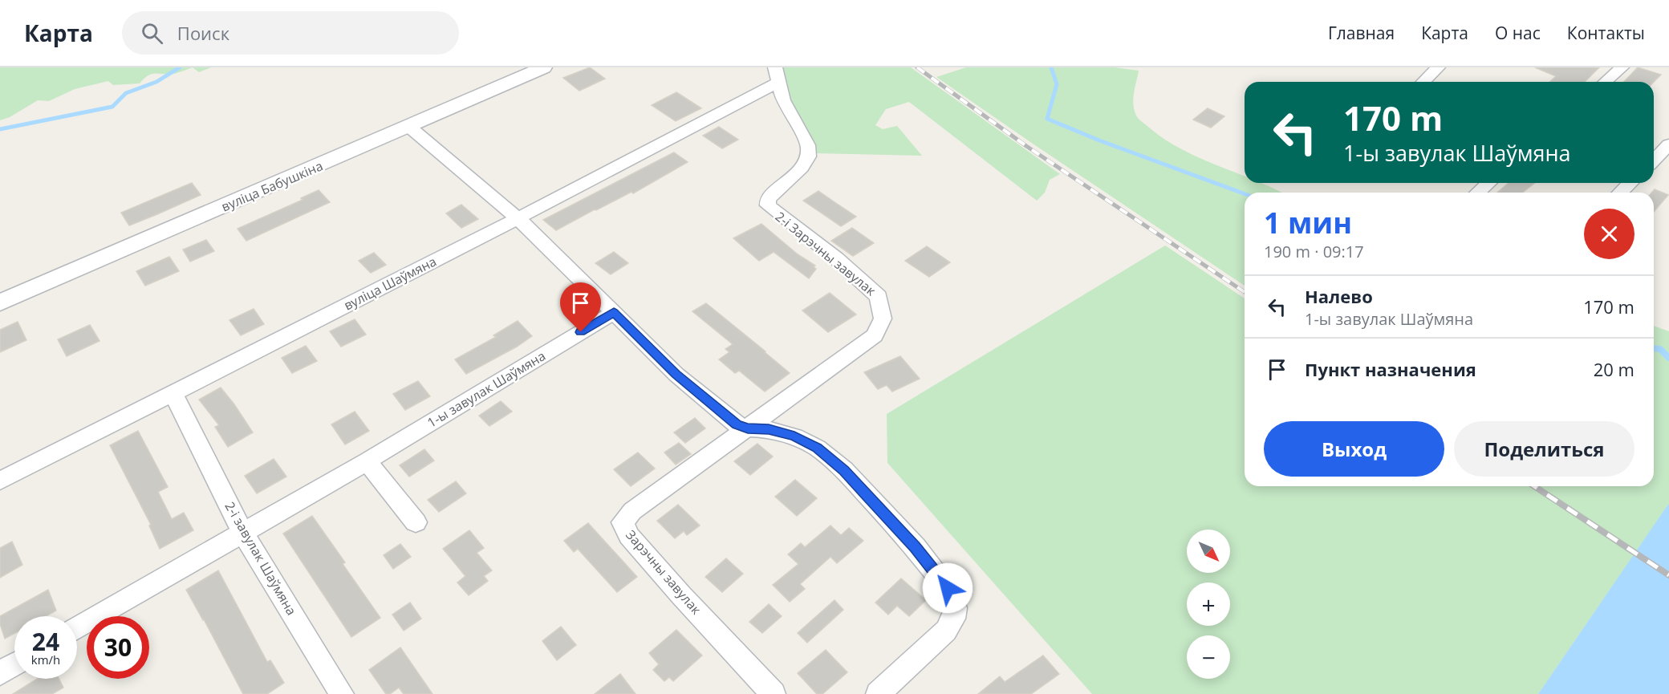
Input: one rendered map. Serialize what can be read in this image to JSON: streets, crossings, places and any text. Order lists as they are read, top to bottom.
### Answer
{
  "streets": {
    "street": [
      "вуліца Бабушкіна",
      "2-і Зарэчны завулак",
      "вуліца Шаўмяна",
      "1-ы завулак Шаўмяна",
      "2-і завулак Шаўмяна",
      "Зарэчны завулак"
    ]
  },
  "crossings": [
    ["2-і Зарэчны завулак", "вуліца Шаўмяна"],
    ["2-і Зарэчны завулак", "Зарэчны завулак"],
    ["вуліца Шаўмяна", "2-і завулак Шаўмяна"],
    ["1-ы завулак Шаўмяна", "2-і завулак Шаўмяна"]
  ],
  "north": "bottom right",
  "page": {
    "header": "Карта",
    "search": "Поиск",
    "nav": [
      "Главная",
      "Карта",
      "О нас",
      "Контакты"
    ],
    "turn": ["170 m", "1-ы завулак Шаўмяна"],
    "heading": ["1 мин", "190 m · 09:17"],
    "list": [
      {
        "name": "Налево",
        "note": "1-ы завулак Шаўмяна",
        "value": "170 m"
      },
      {
        "name": "Пункт назначения",
        "value": "20 m"
      }
    ],
    "buttons": ["Выход", "Поделиться"],
    "map_buttons": ["+", "−"],
    "speed": "24 km/h",
    "limit": "30"
  }
}
